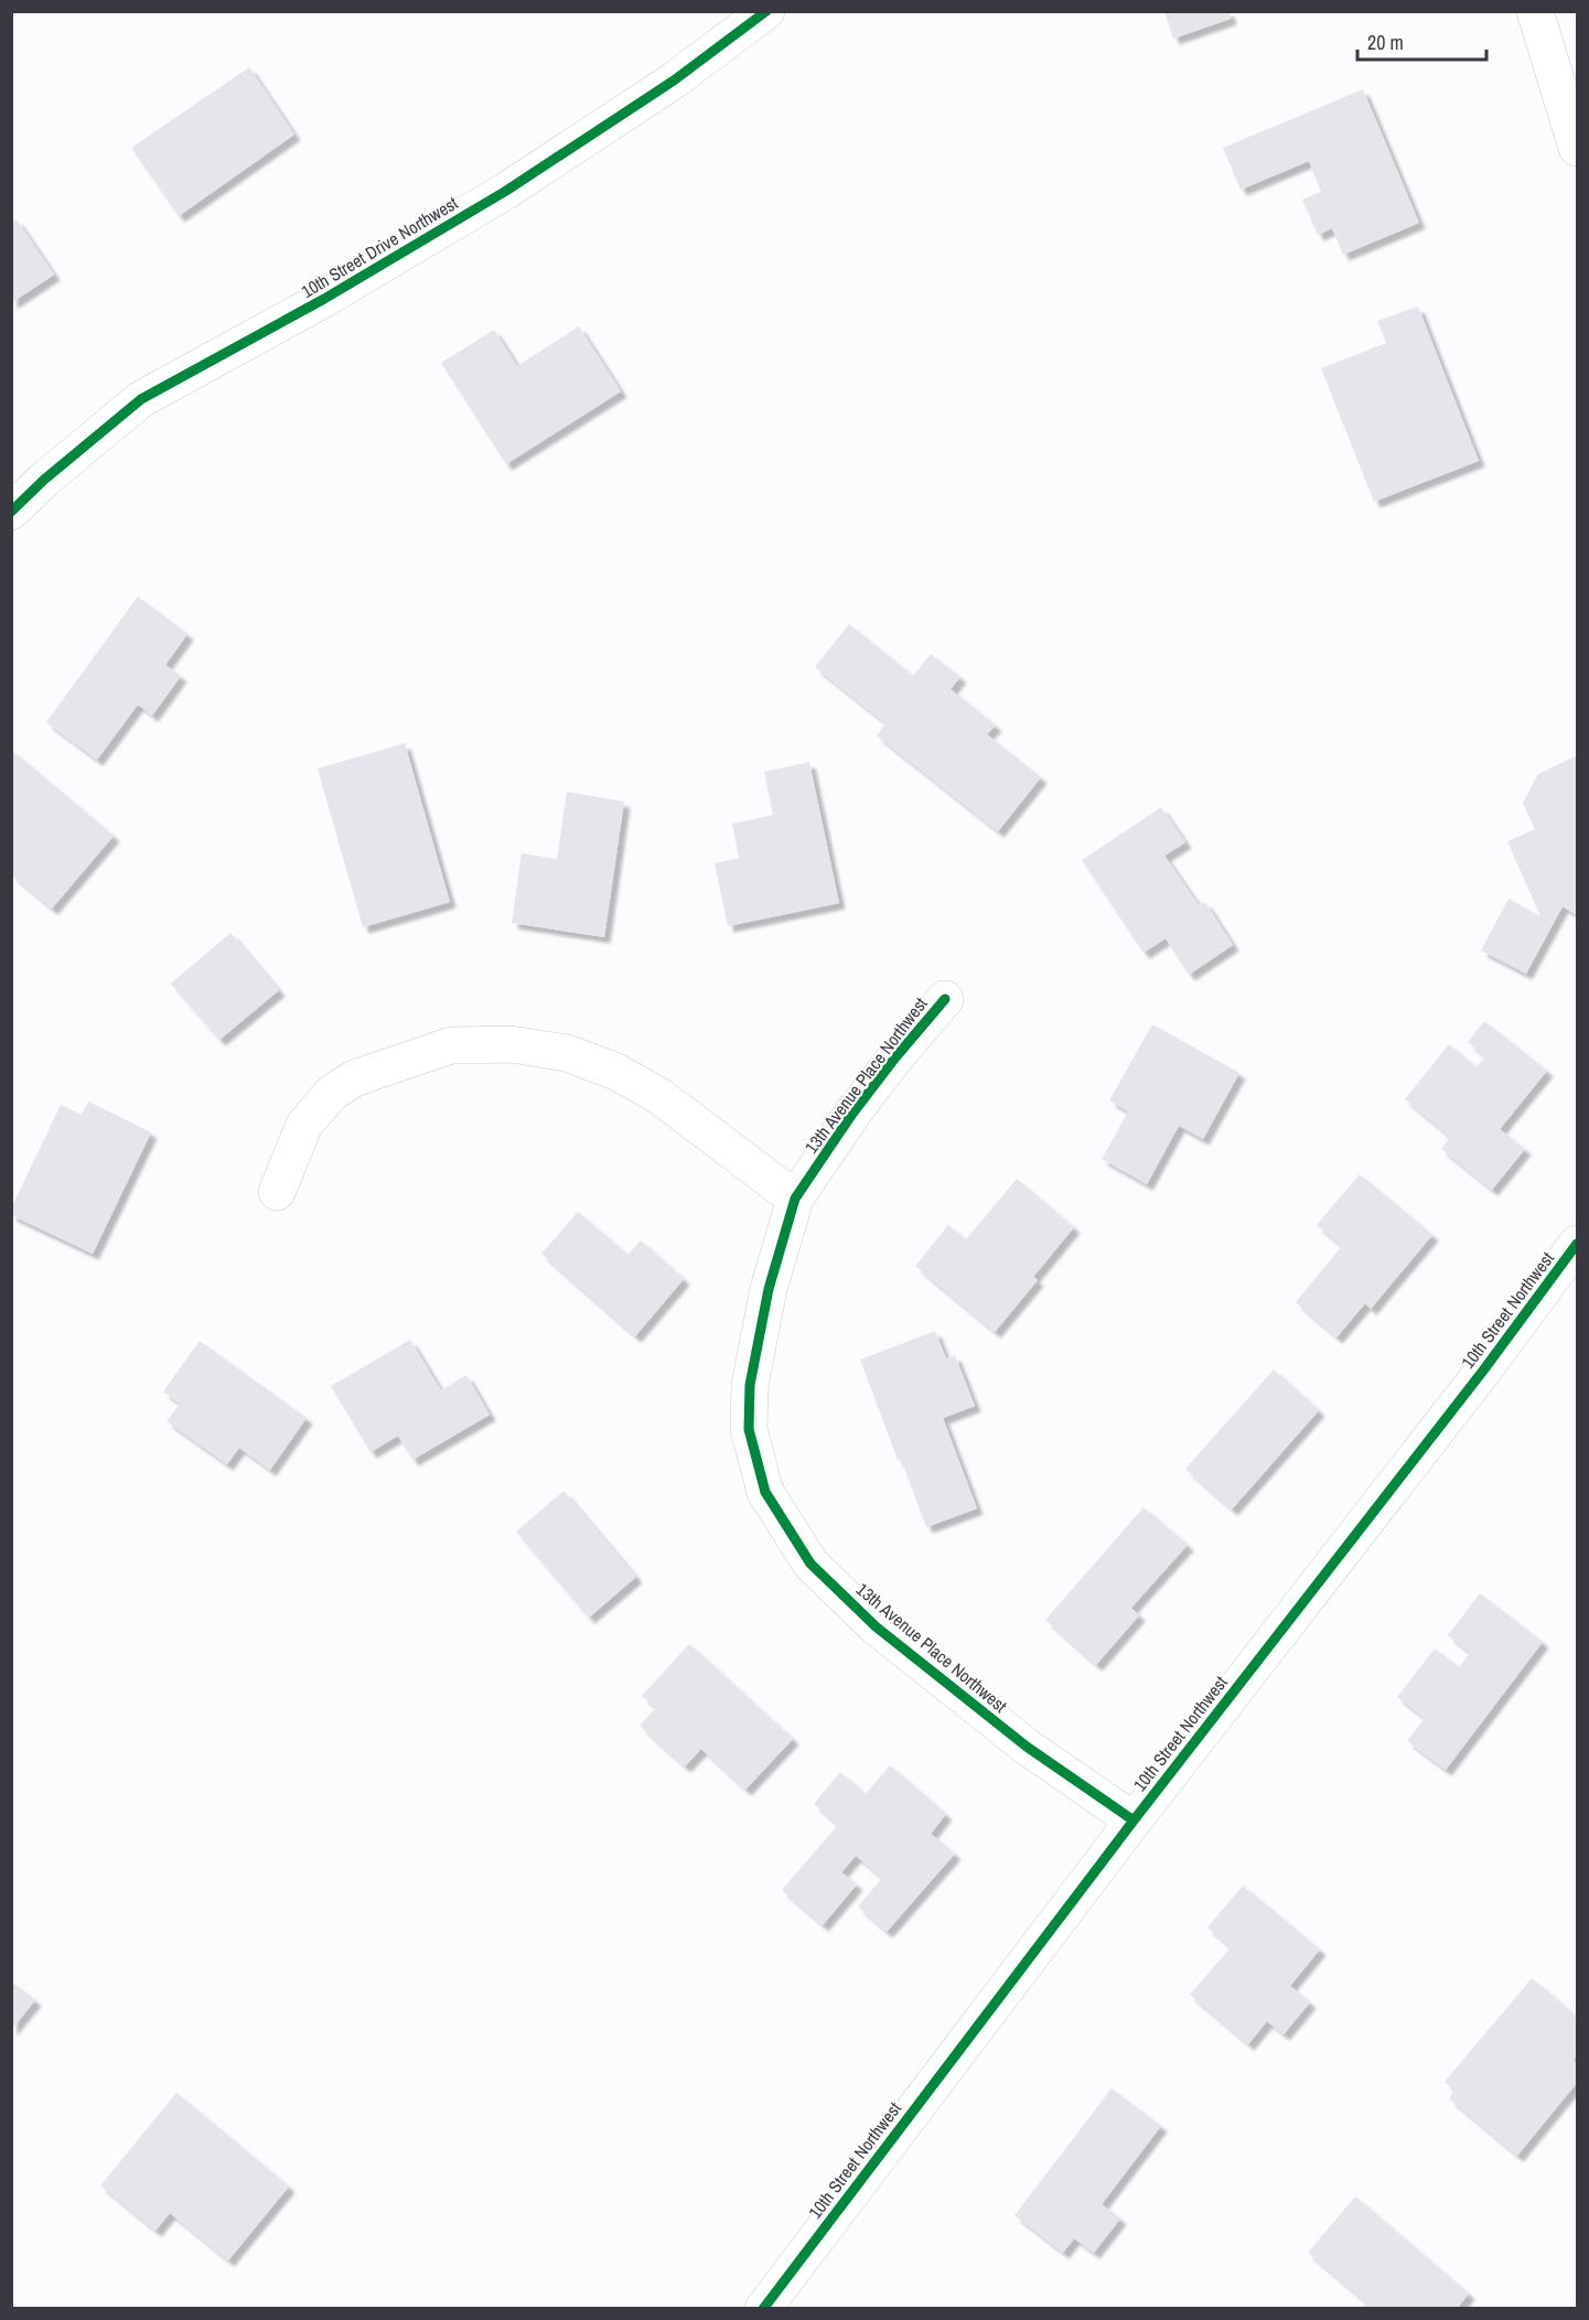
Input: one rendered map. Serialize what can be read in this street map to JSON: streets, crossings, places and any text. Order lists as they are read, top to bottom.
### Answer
{
  "streets": {
    "street": ["10th Street Drive Northwest", "13th Avenue Place Northwest", "10th Street Northwest"]
  },
  "crossings": [
    ["13th Avenue Place Northwest", "10th Street Northwest"]
  ],
  "scale_bar": "20 m"
}
